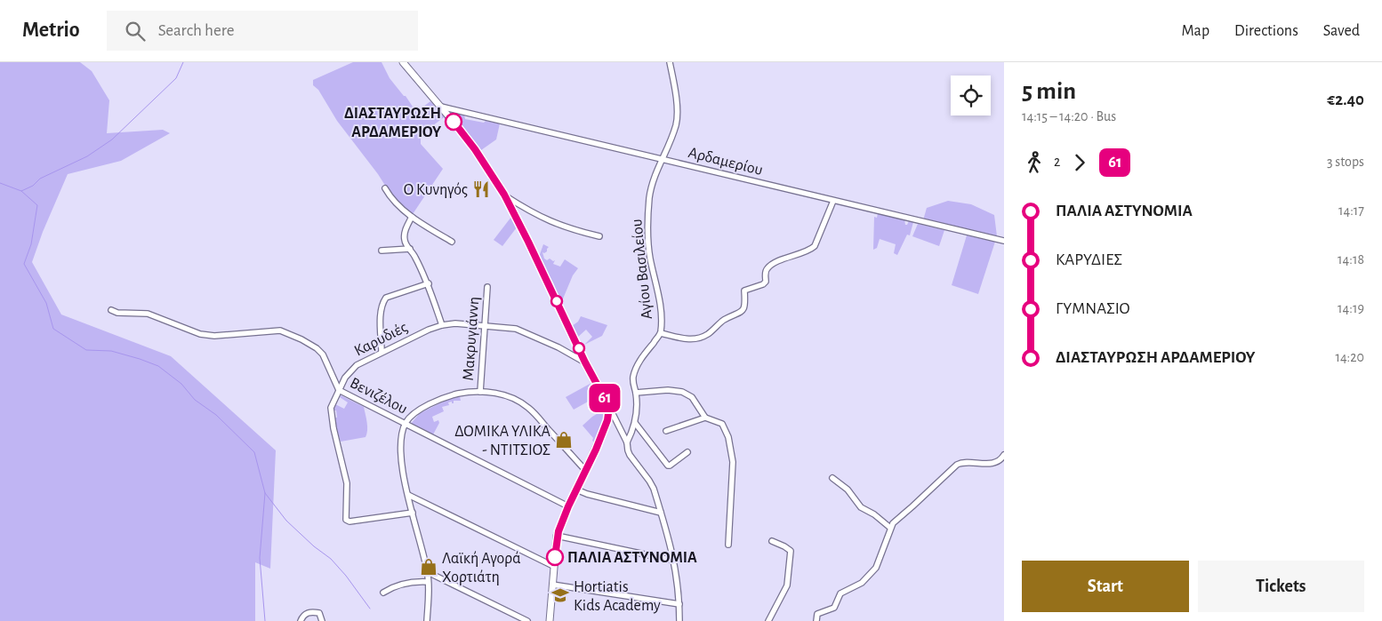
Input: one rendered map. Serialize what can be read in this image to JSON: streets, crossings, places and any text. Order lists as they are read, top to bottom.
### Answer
{
  "streets": {
    "street": [
      "Αρδαμερίου",
      "Αγίου Βασιλείου",
      "Καρυδιές",
      "Μακρυγιάννη",
      "Βενιζέλου"
    ]
  },
  "crossings": [
    ["Αρδαμερίου", "Αγίου Βασιλείου"],
    ["Καρυδιές", "Μακρυγιάννη"],
    ["Καρυδιές", "Βενιζέλου"]
  ],
  "places": {
    "other": ["ΔΙΑΣΤΑΥΡΩΣΗ ΑΡΔΑΜΕΡΙΟΥ", "ΠΑΛΙΑ ΑΣΤΥΝΟΜΙΑ"],
    "restaurant": ["Ο Κυνηγός"],
    "shop": ["ΔΟΜΙΚΑ ΥΛΙΚΑ - ΝΤΙΤΣΙΟΣ", "Λαϊκή Αγορά Χορτιάτη"],
    "school or university": ["Hortiatis Kids Academy"]
  },
  "lines": ["bus line 61"],
  "page": {
    "header": "Metrio",
    "search": "Search here",
    "nav": ["Map", "Directions", "Saved"],
    "on_map": "61",
    "heading": ["5 min", "14:15 – 14:20 · Bus", "€2.40"],
    "legs": ["2", "61", "3 stops"],
    "list": [
      {
        "name": "ΠΑΛΙΑ ΑΣΤΥΝΟΜΙΑ",
        "value": "14:17"
      },
      {
        "name": "ΚΑΡΥΔΙΕΣ",
        "value": "14:18"
      },
      {
        "name": "ΓΥΜΝΑΣΙΟ",
        "value": "14:19"
      },
      {
        "name": "ΔΙΑΣΤΑΥΡΩΣΗ ΑΡΔΑΜΕΡΙΟΥ",
        "value": "14:20"
      }
    ],
    "buttons": ["Start", "Tickets"]
  }
}
